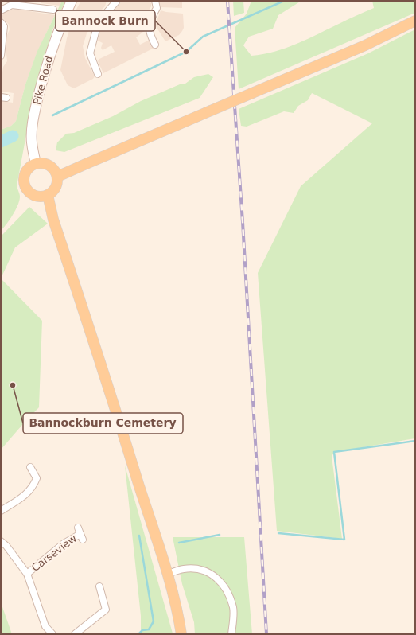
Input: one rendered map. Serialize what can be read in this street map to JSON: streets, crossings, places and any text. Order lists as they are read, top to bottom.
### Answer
{
  "streets": {
    "street": ["Pike Road", "Carseview"]
  },
  "places": ["Bannock Burn", "Bannockburn Cemetery"]
}
